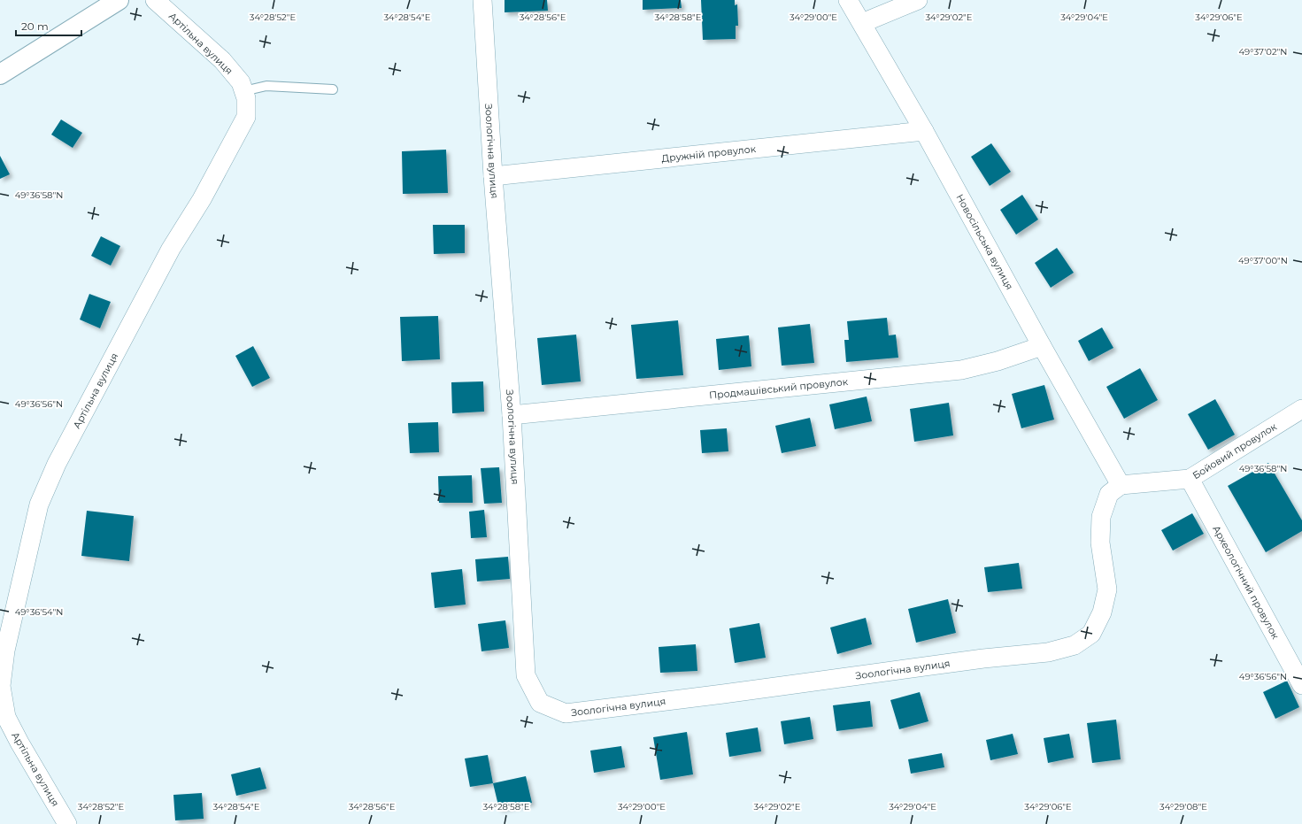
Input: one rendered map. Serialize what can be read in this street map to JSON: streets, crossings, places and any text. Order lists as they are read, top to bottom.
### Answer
{
  "streets": {
    "street": [
      "Артільна вулиця",
      "Зоологічна вулиця",
      "Дружній провулок",
      "Новосільська вулиця",
      "Продмашівський провулок",
      "Бойовий провулок",
      "Археологічний провулок"
    ]
  },
  "crossings": [
    ["Зоологічна вулиця", "Дружній провулок"],
    ["Зоологічна вулиця", "Новосільська вулиця"],
    ["Зоологічна вулиця", "Продмашівський провулок"],
    ["Зоологічна вулиця", "Бойовий провулок"],
    ["Дружній провулок", "Новосільська вулиця"],
    ["Новосільська вулиця", "Продмашівський провулок"],
    ["Новосільська вулиця", "Бойовий провулок"],
    ["Бойовий провулок", "Археологічний провулок"]
  ],
  "scale_bar": "20 m",
  "coordinates": [
    "34°28'52\"E",
    "34°28'54\"E",
    "34°28'56\"E",
    "34°28'58\"E",
    "34°29'00\"E",
    "34°29'02\"E",
    "34°29'04\"E",
    "34°29'06\"E",
    "49°37'02\"N",
    "49°36'58\"N",
    "49°37'00\"N",
    "49°36'56\"N",
    "49°36'54\"N",
    "34°29'08\"E"
  ]
}
